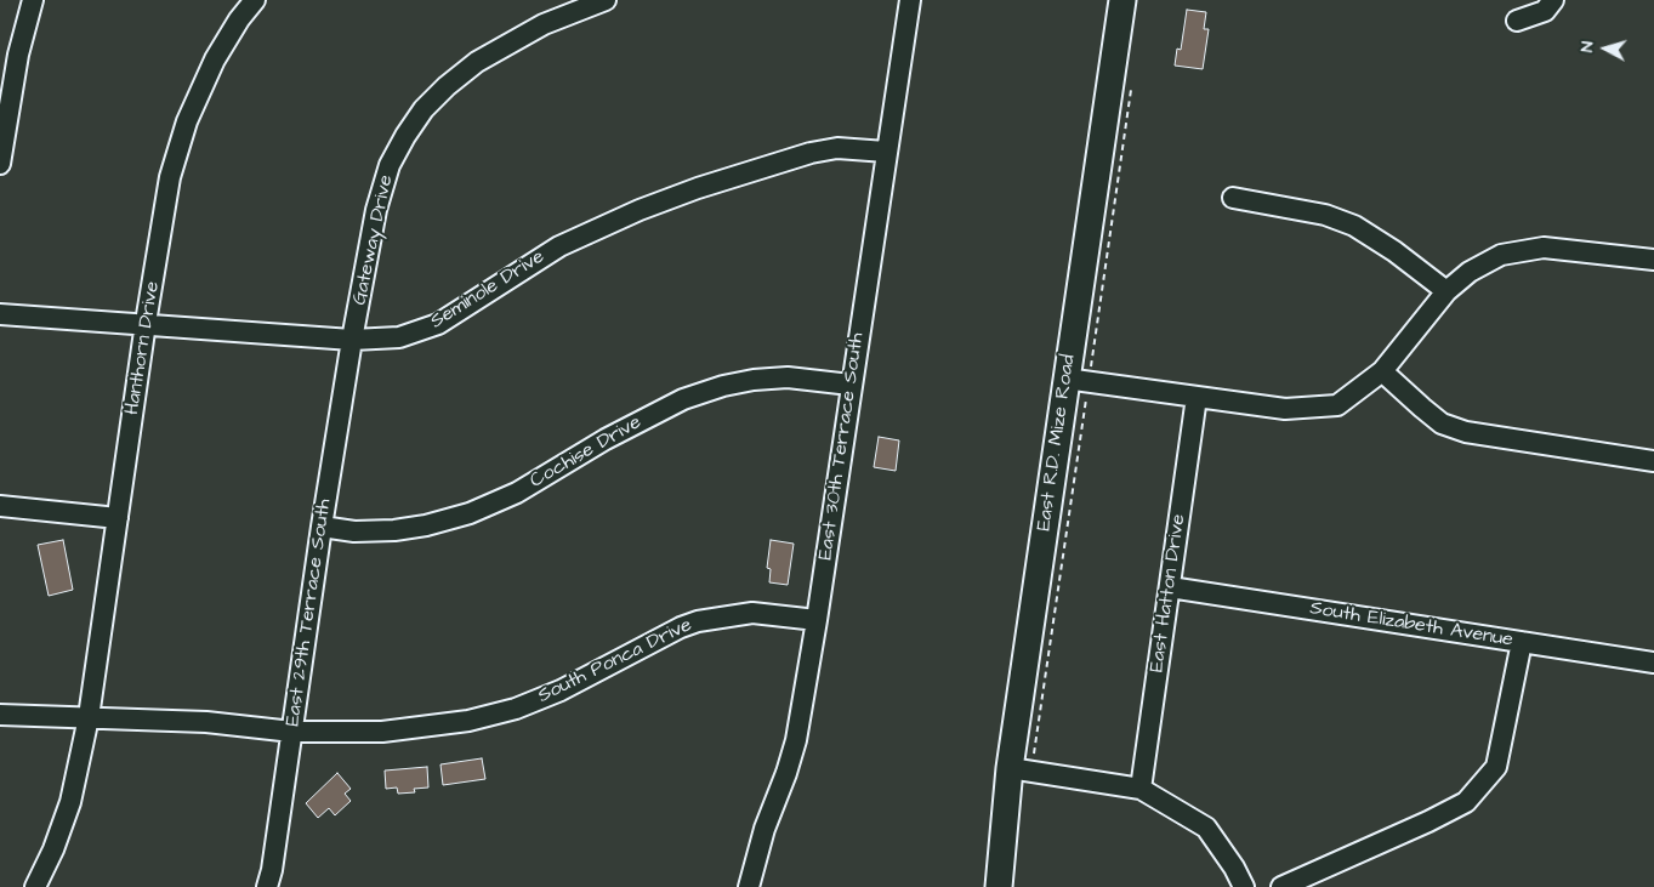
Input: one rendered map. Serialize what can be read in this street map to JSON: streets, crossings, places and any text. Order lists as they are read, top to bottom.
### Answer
{
  "streets": {
    "main road": ["East R.D. Mize Road"],
    "street": [
      "Gateway Drive",
      "Seminole Drive",
      "Hanthorn Drive",
      "East 30th Terrace South",
      "Cochise Drive",
      "East Hatton Drive",
      "East 29th Terrace South",
      "South Elizabeth Avenue",
      "South Ponca Drive"
    ]
  },
  "crossings": [
    ["Gateway Drive", "Seminole Drive"],
    ["Gateway Drive", "East 29th Terrace South"],
    ["Seminole Drive", "Hanthorn Drive"],
    ["Seminole Drive", "East 30th Terrace South"],
    ["Seminole Drive", "East 29th Terrace South"],
    ["Hanthorn Drive", "South Ponca Drive"],
    ["East 30th Terrace South", "Cochise Drive"],
    ["East 30th Terrace South", "South Ponca Drive"],
    ["Cochise Drive", "East 29th Terrace South"],
    ["East Hatton Drive", "South Elizabeth Avenue"],
    ["East 29th Terrace South", "South Ponca Drive"]
  ],
  "north": "left"
}
